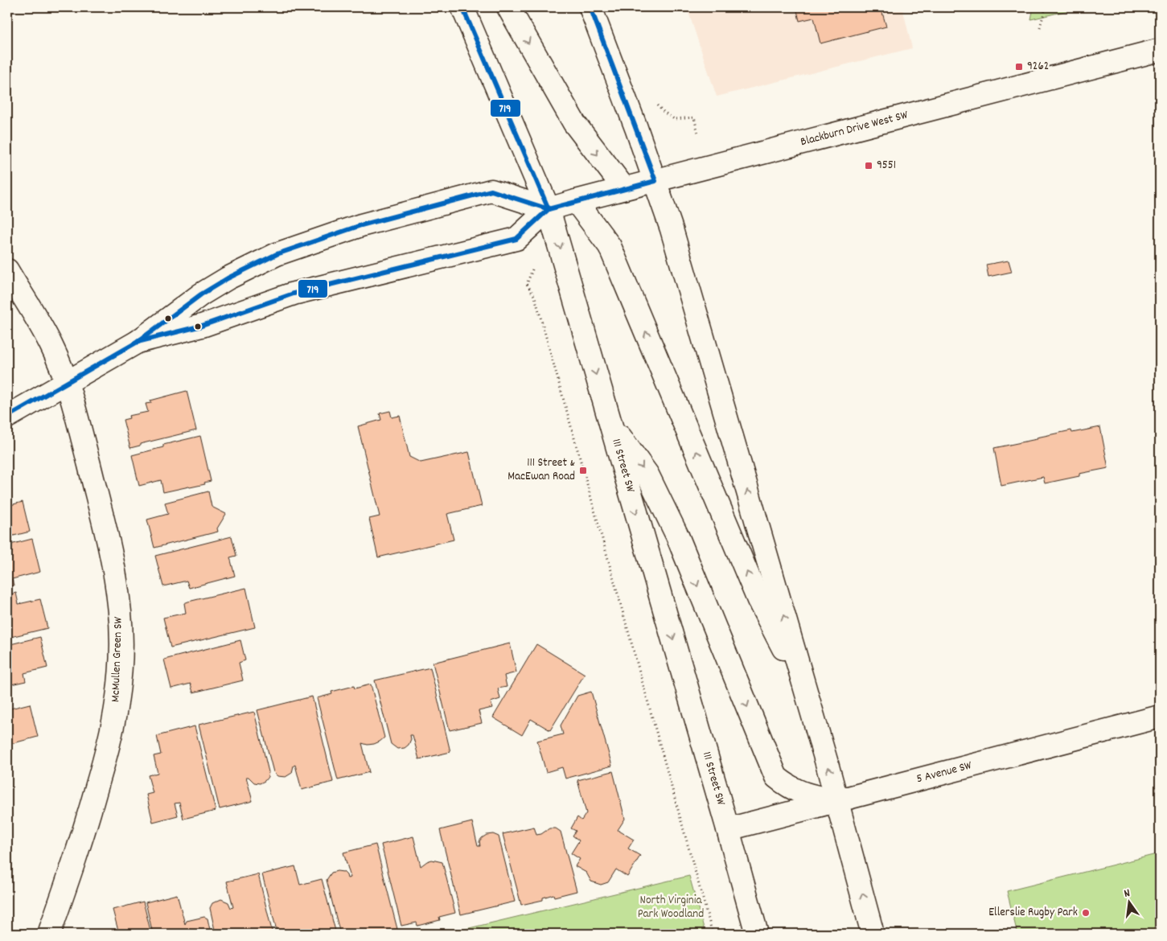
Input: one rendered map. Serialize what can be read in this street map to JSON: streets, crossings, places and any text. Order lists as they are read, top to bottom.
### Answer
{
  "streets": {
    "main road": [
      "Blackburn Drive West SW",
      "111 Street SW",
      "McMullen Green SW",
      "5 Avenue SW"
    ]
  },
  "crossings": [
    ["Blackburn Drive West SW", "111 Street SW"],
    ["111 Street SW", "5 Avenue SW"]
  ],
  "parks": ["North Virginia Park Woodland"],
  "places": {
    "transit": ["9262", "9551", "111 Street & MacEwan Road"],
    "other": ["Ellerslie Rugby Park"]
  },
  "lines": ["transit line 719"],
  "north": "top"
}
